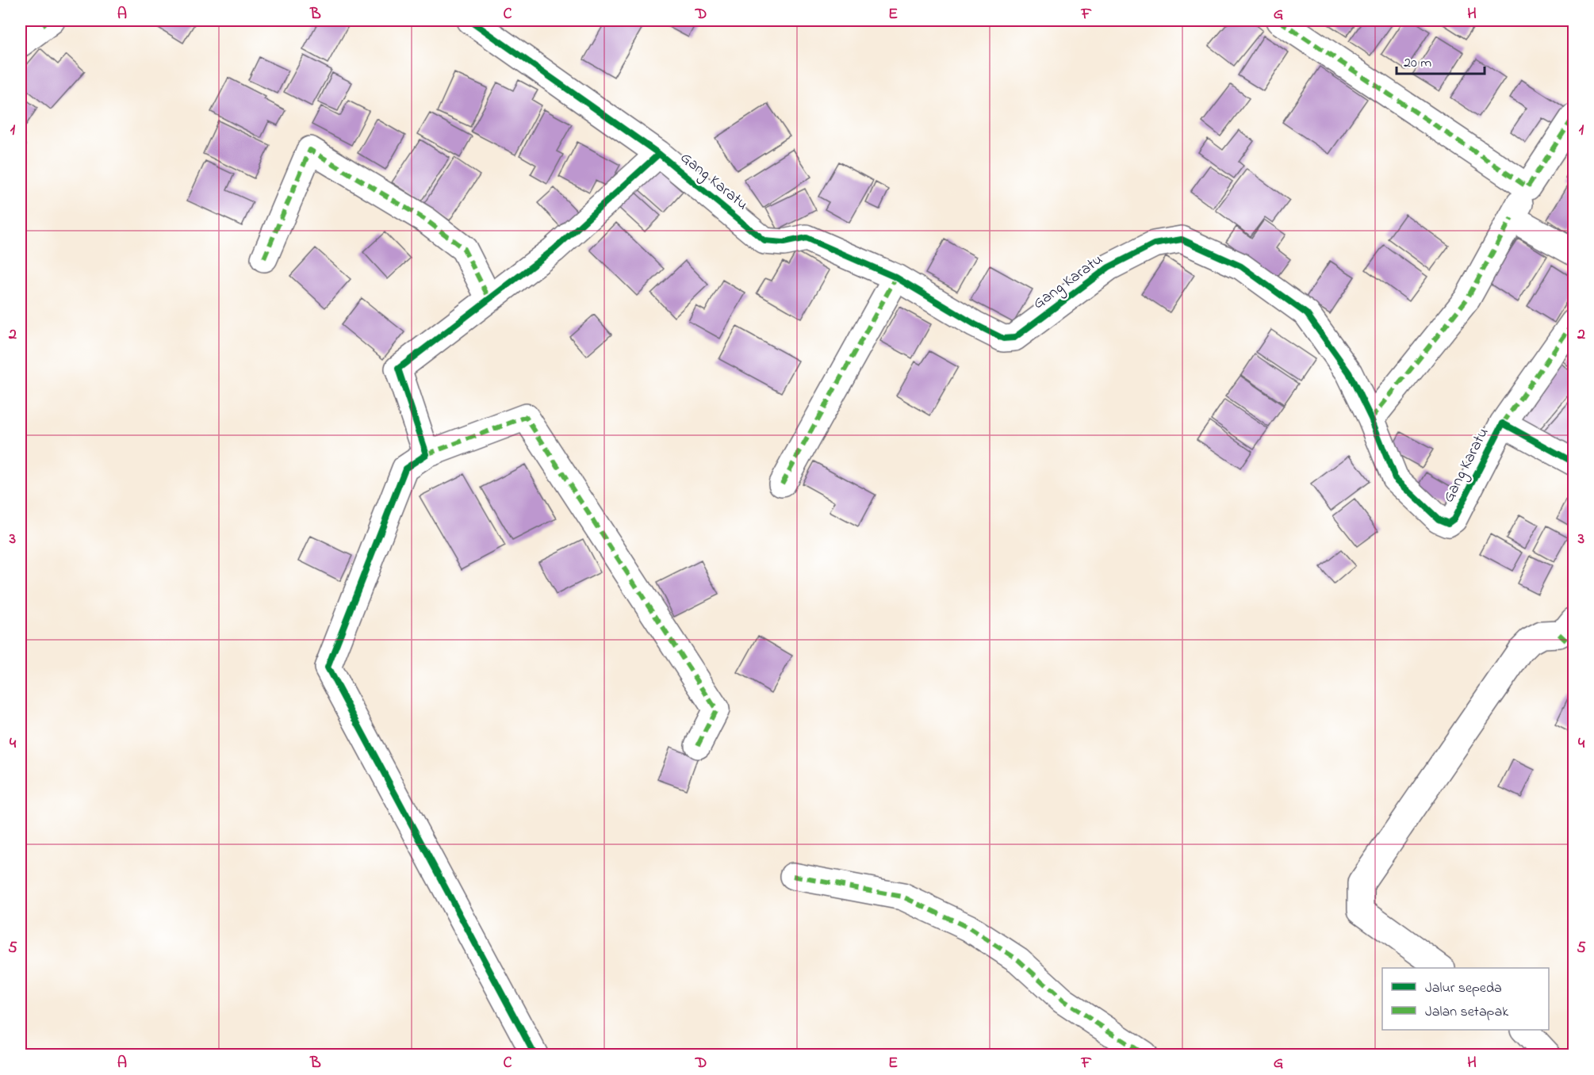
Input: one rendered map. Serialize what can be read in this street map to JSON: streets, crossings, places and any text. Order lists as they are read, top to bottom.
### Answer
{
  "streets": {
    "street": ["Gang Karatu"]
  },
  "legend": ["Jalur sepeda", "Jalan setapak"],
  "scale_bar": "20 m",
  "grid": {
    "columns": [
      "A",
      "B",
      "C",
      "D",
      "E",
      "F",
      "G",
      "H"
    ],
    "rows": [
      "1",
      "2",
      "3",
      "4",
      "5"
    ]
  }
}
